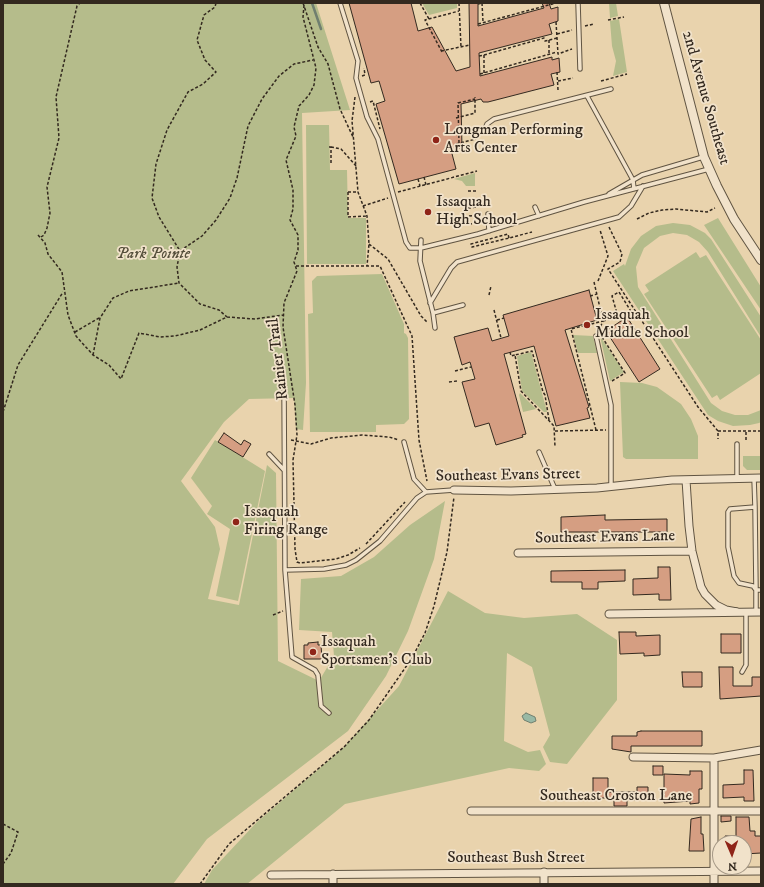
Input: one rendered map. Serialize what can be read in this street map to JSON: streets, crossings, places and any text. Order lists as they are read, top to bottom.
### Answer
{
  "streets": {
    "street": [
      "2nd Avenue Southeast",
      "Southeast Evans Street",
      "Southeast Evans Lane",
      "Southeast Croston Lane",
      "Southeast Bush Street"
    ],
    "path": ["Rainier Trail"]
  },
  "parks": ["Park Pointe"],
  "places": [
    "Longman Performing Arts Center",
    "Issaquah High School",
    "Issaquah Middle School",
    "Issaquah Firing Range",
    "Issaquah Sportsmen's Club"
  ],
  "north": "bottom"
}
